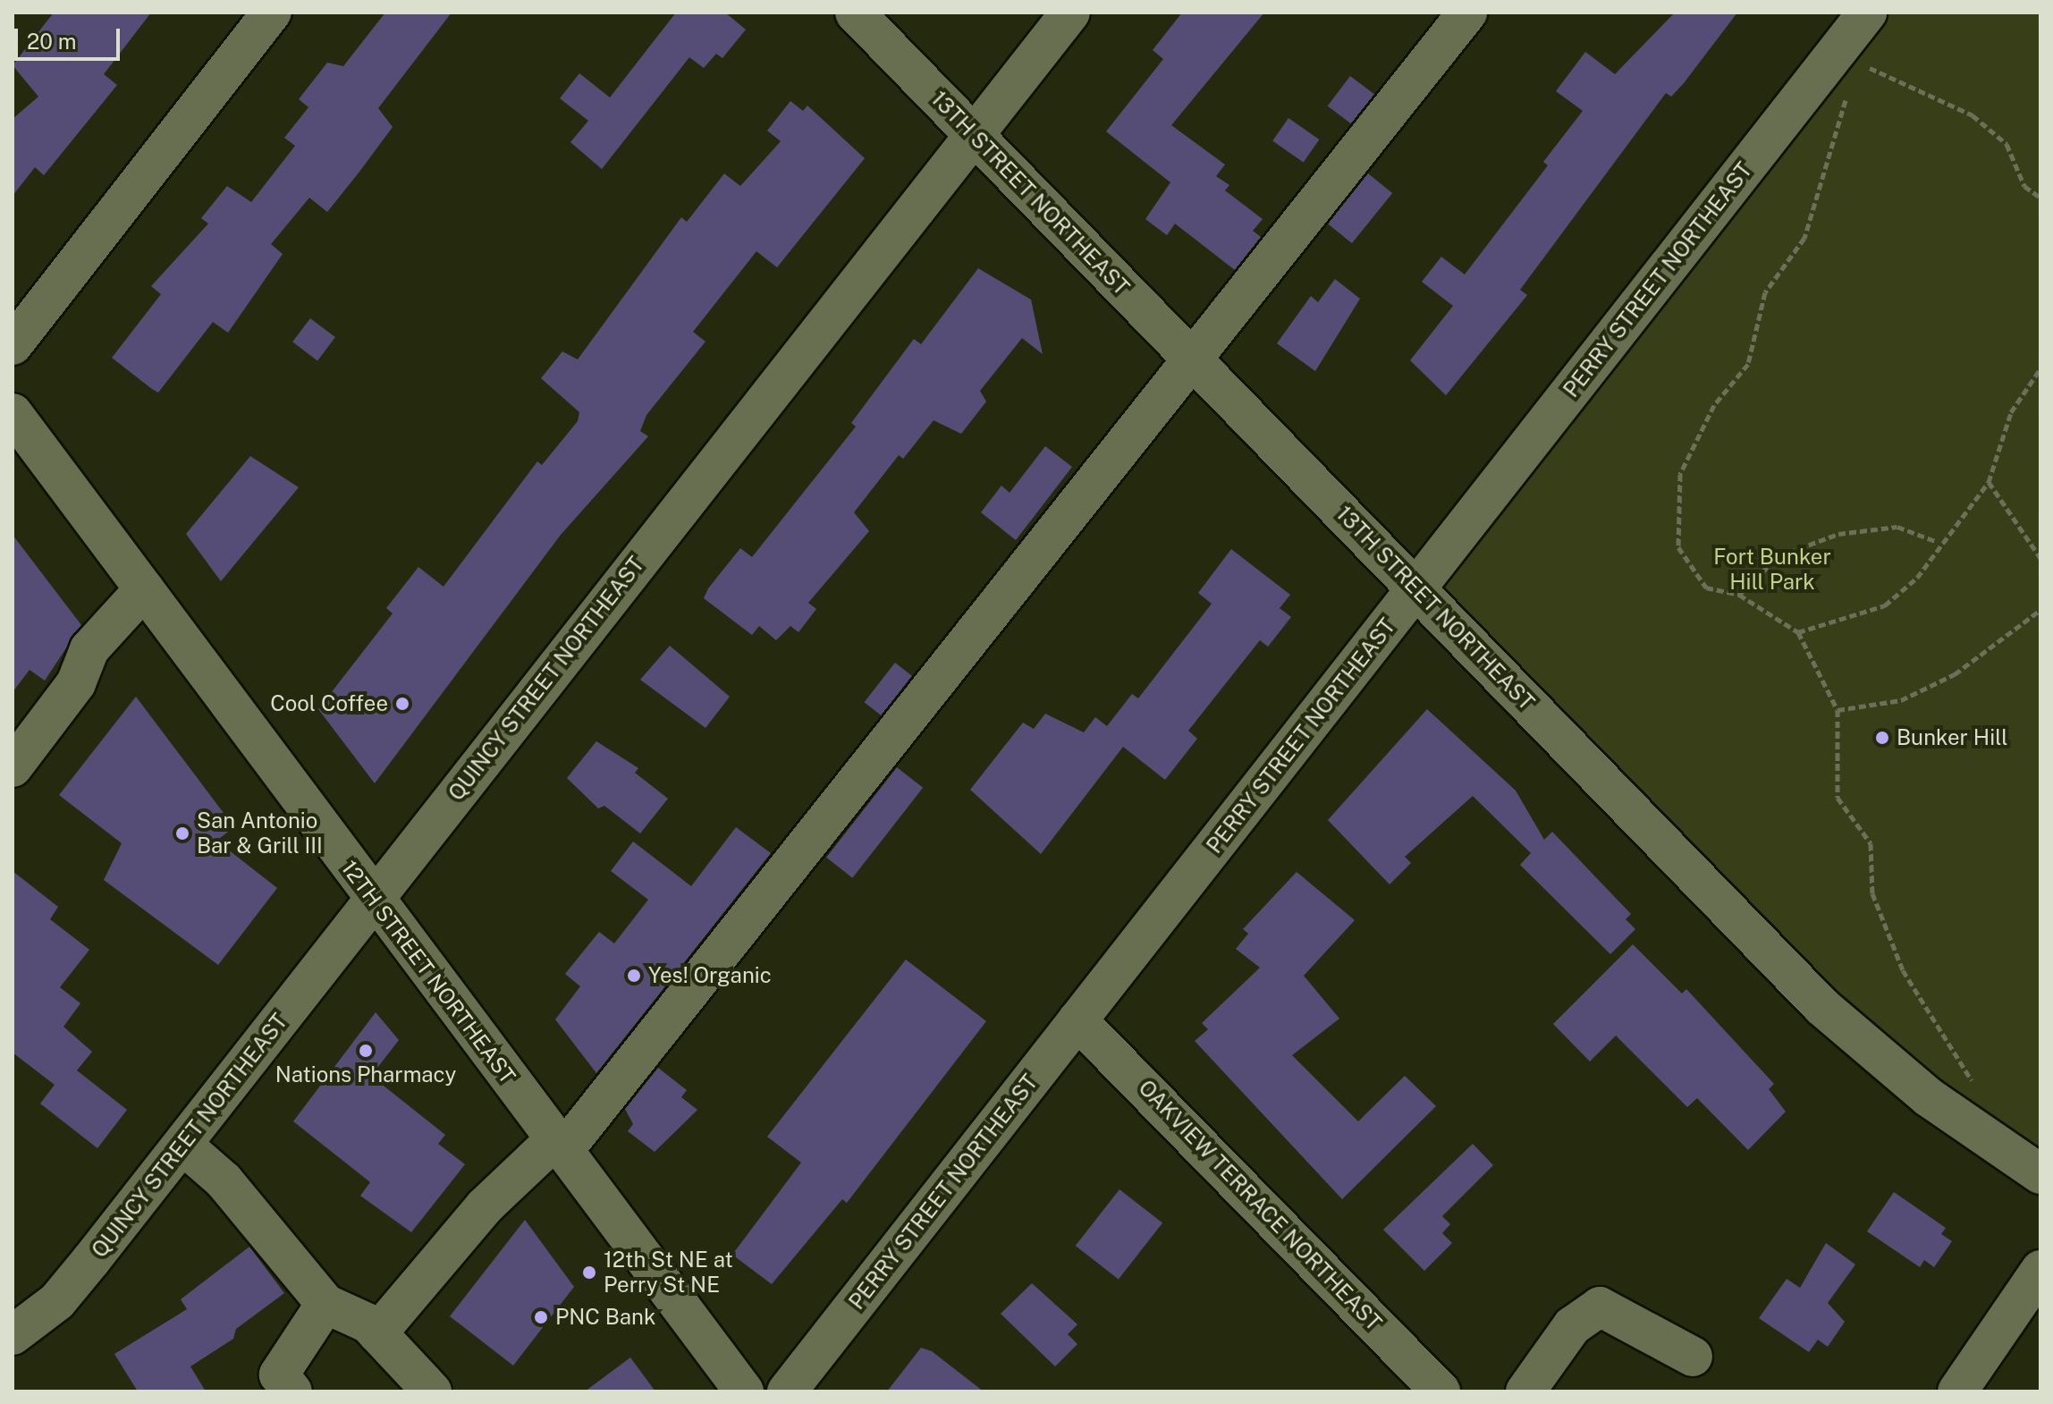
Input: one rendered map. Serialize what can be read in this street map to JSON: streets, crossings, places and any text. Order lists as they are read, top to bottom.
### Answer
{
  "streets": {
    "street": [
      "13TH STREET NORTHEAST",
      "PERRY STREET NORTHEAST",
      "QUINCY STREET NORTHEAST",
      "12TH STREET NORTHEAST",
      "OAKVIEW TERRACE NORTHEAST"
    ]
  },
  "crossings": [
    ["13TH STREET NORTHEAST", "PERRY STREET NORTHEAST"],
    ["13TH STREET NORTHEAST", "QUINCY STREET NORTHEAST"],
    ["PERRY STREET NORTHEAST", "OAKVIEW TERRACE NORTHEAST"],
    ["QUINCY STREET NORTHEAST", "12TH STREET NORTHEAST"]
  ],
  "parks": ["Fort Bunker Hill Park"],
  "places": [
    "Cool Coffee",
    "Bunker Hill",
    "San Antonio Bar & Grill III",
    "Yes! Organic",
    "Nations Pharmacy",
    "12th St NE at Perry St NE",
    "PNC Bank"
  ],
  "scale_bar": "20 m"
}
